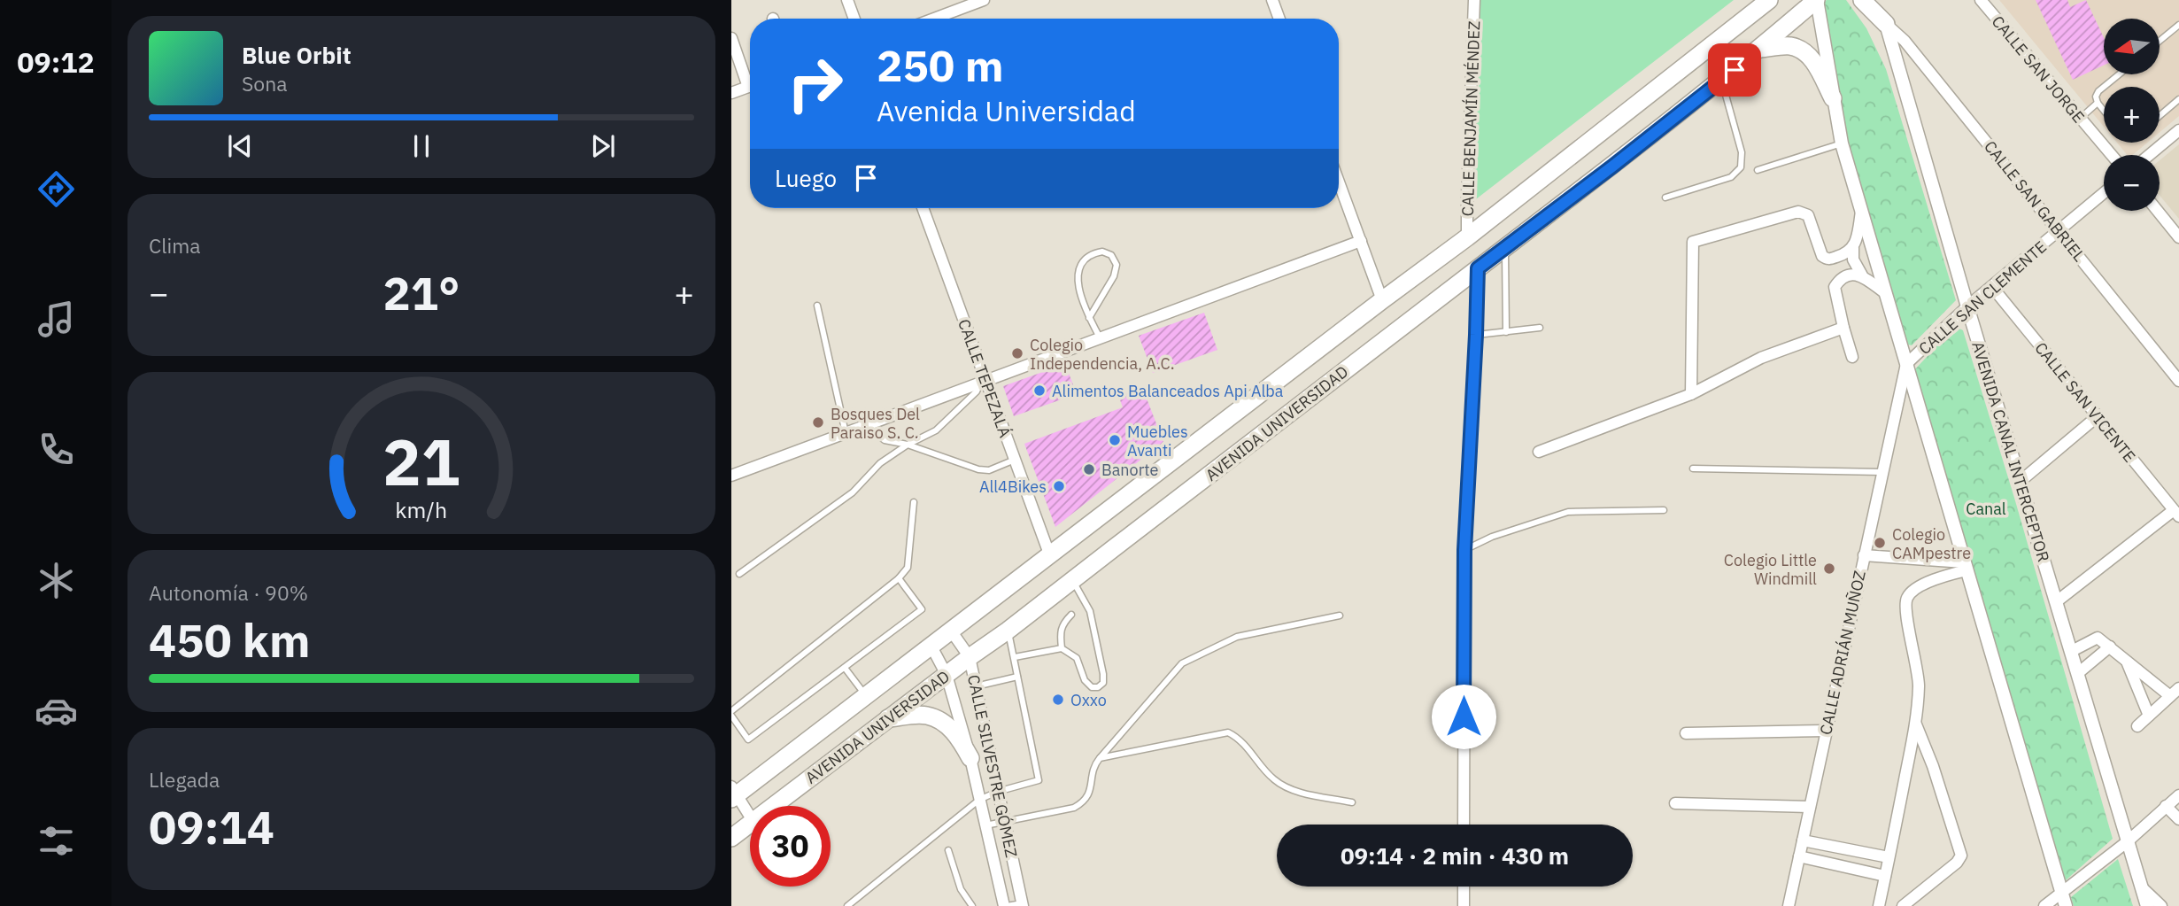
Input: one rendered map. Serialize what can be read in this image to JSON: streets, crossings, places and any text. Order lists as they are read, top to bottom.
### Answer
{
  "streets": {
    "main road": ["AVENIDA UNIVERSIDAD"],
    "street": [
      "CALLE SAN JORGE",
      "CALLE BENJAMÍN MÉNDEZ",
      "CALLE SAN GABRIEL",
      "CALLE SAN CLEMENTE",
      "CALLE TEPEZALÁ",
      "CALLE SAN VICENTE",
      "AVENIDA CANAL INTERCEPTOR",
      "CALLE ADRIÁN MUÑOZ",
      "CALLE SILVESTRE GÓMEZ"
    ]
  },
  "crossings": [
    ["CALLE BENJAMÍN MÉNDEZ", "AVENIDA UNIVERSIDAD"],
    ["CALLE SAN GABRIEL", "CALLE SAN CLEMENTE"],
    ["CALLE SAN GABRIEL", "AVENIDA CANAL INTERCEPTOR"],
    ["CALLE SAN CLEMENTE", "CALLE SAN VICENTE"],
    ["CALLE SAN CLEMENTE", "AVENIDA CANAL INTERCEPTOR"],
    ["CALLE SAN CLEMENTE", "CALLE ADRIÁN MUÑOZ"],
    ["CALLE TEPEZALÁ", "AVENIDA UNIVERSIDAD"],
    ["AVENIDA UNIVERSIDAD", "CALLE SILVESTRE GÓMEZ"]
  ],
  "parks": ["Canal"],
  "places": [
    "Colegio Independencia, A.C.",
    "Alimentos Balanceados Api Alba",
    "Bosques Del Paraiso S. C.",
    "Muebles Avanti",
    "Banorte",
    "All4Bikes",
    "Colegio CAMpestre",
    "Colegio Little Windmill",
    "Oxxo"
  ],
  "north": "left",
  "page": {
    "tabs": "09:12",
    "map_buttons": ["+", "−"],
    "turn": ["250 m", "Avenida Universidad"],
    "song": ["Blue Orbit", "Sona"],
    "then": "Luego",
    "tile": [
      "Clima",
      ["Autonomía · 90%", "450 km"],
      ["Llegada", "09:14"]
    ],
    "heat": ["−", "21°", "+"],
    "limit": "30",
    "trip": "09:14 · 2 min · 430 m",
    "gauge": ["21", "km/h"]
  }
}
